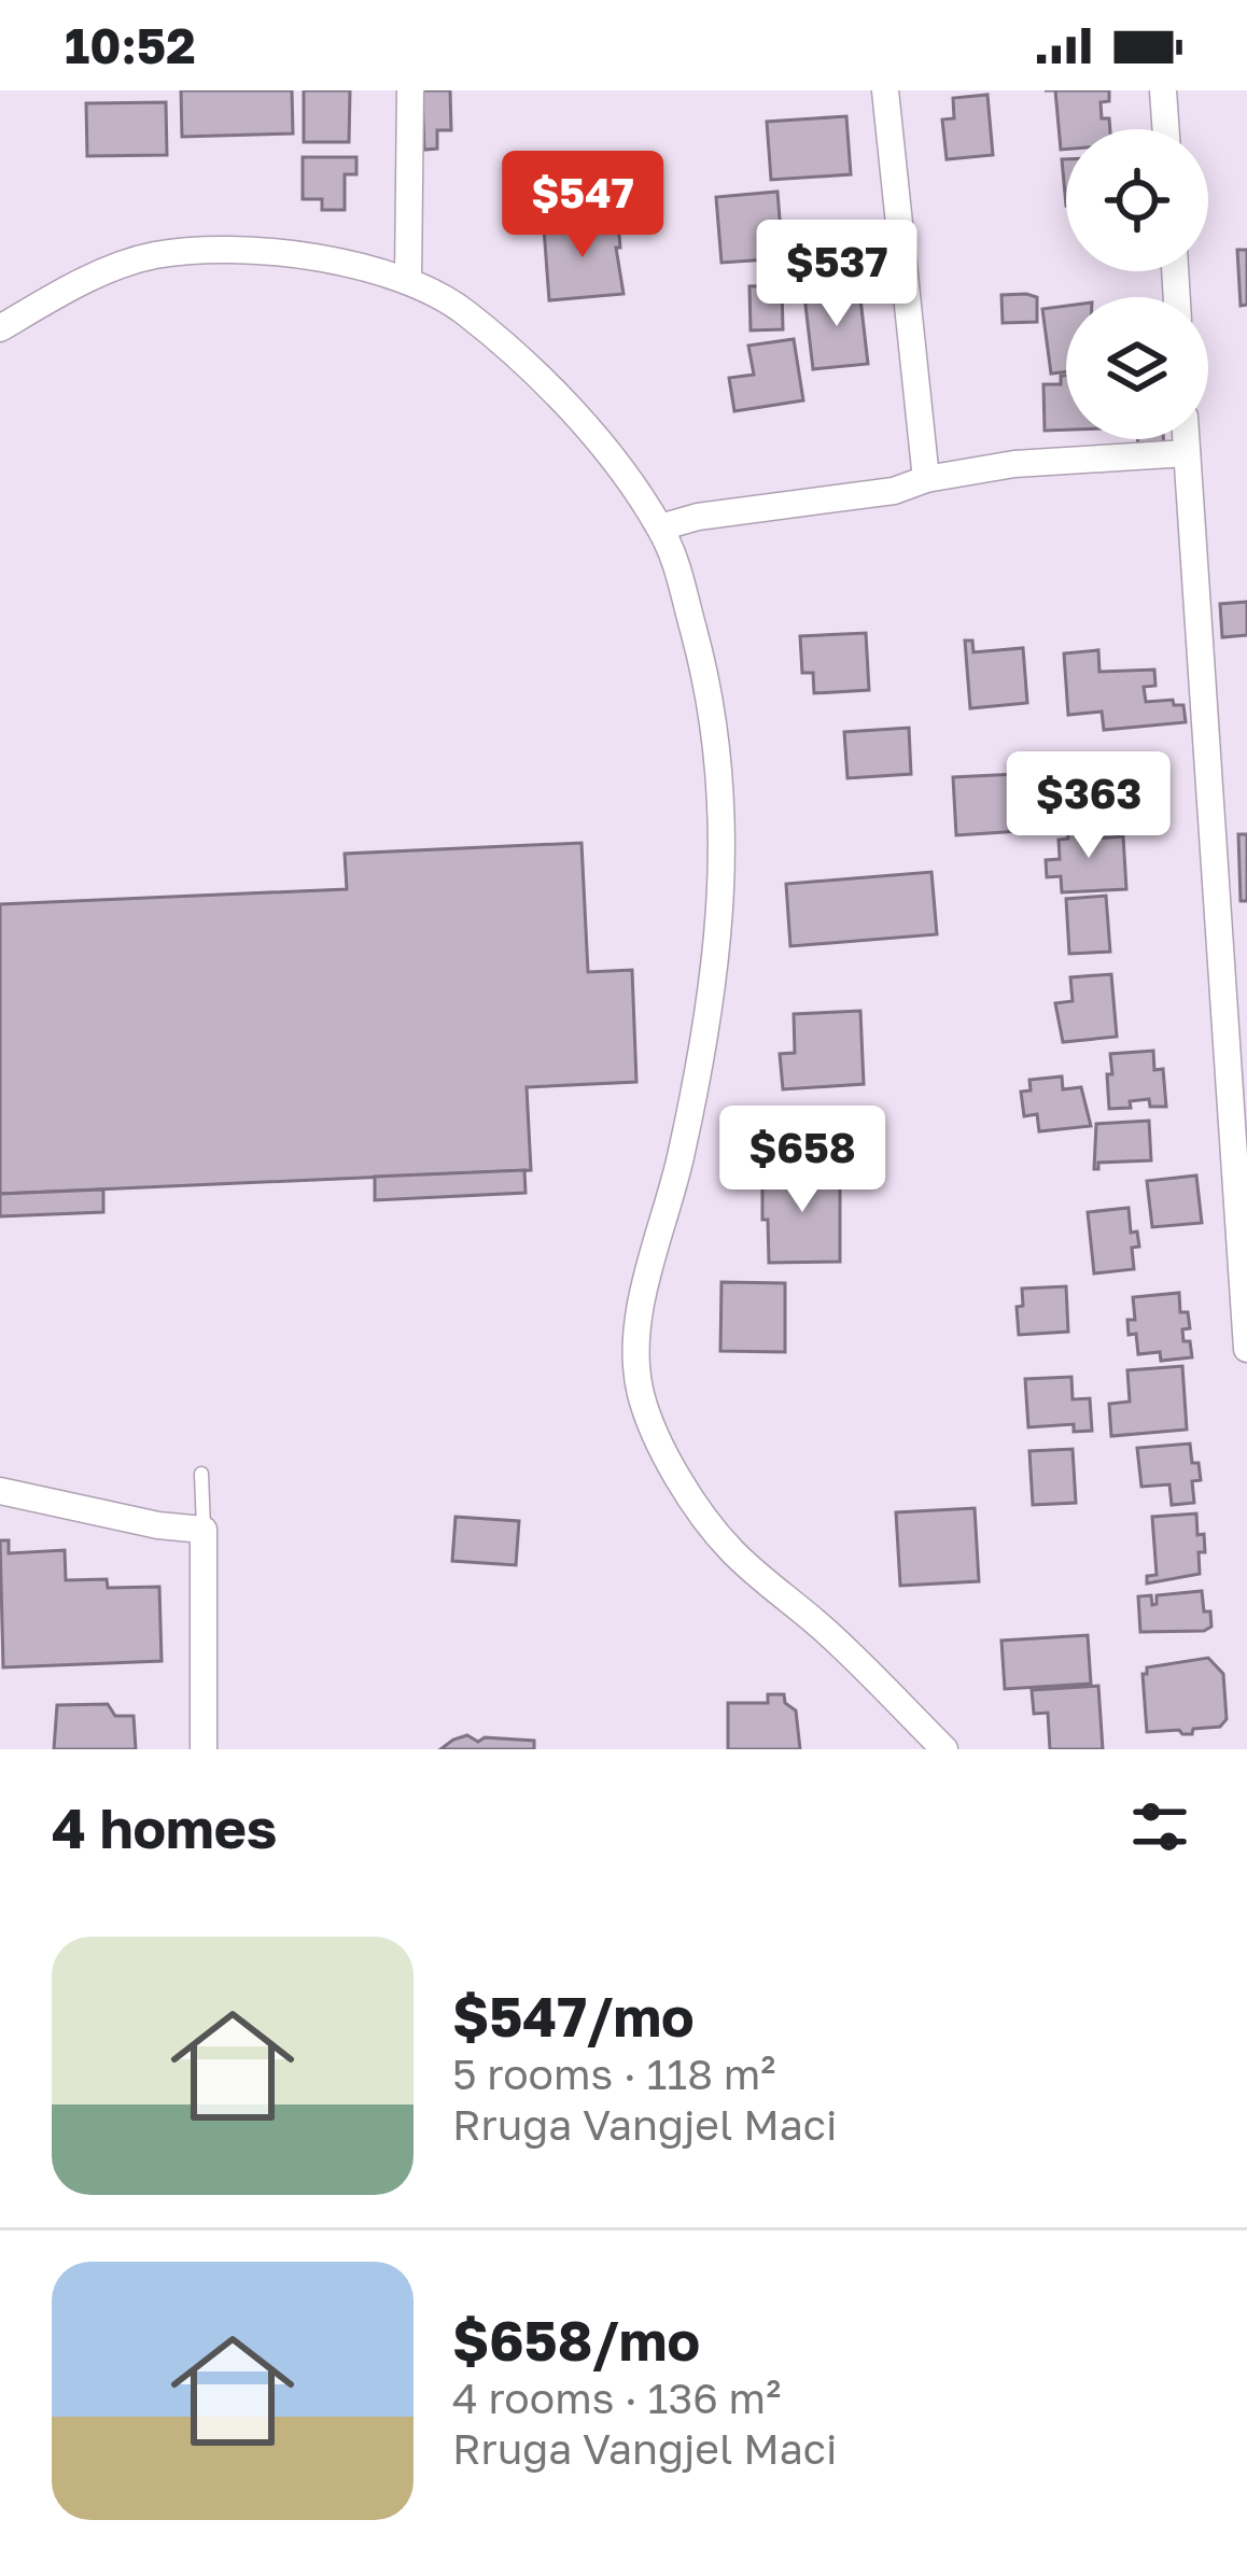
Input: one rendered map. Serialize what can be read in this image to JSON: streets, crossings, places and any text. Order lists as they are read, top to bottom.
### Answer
{
  "page": {
    "status": "10:52",
    "price": [
      "$547",
      "$537",
      "$363",
      "$658"
    ],
    "heading": "4 homes",
    "list": [
      {
        "name": "$547/mo",
        "note": "5 rooms · 118 m² · Rruga Vangjel Maci"
      },
      {
        "name": "$658/mo",
        "note": "4 rooms · 136 m² · Rruga Vangjel Maci"
      }
    ]
  }
}
